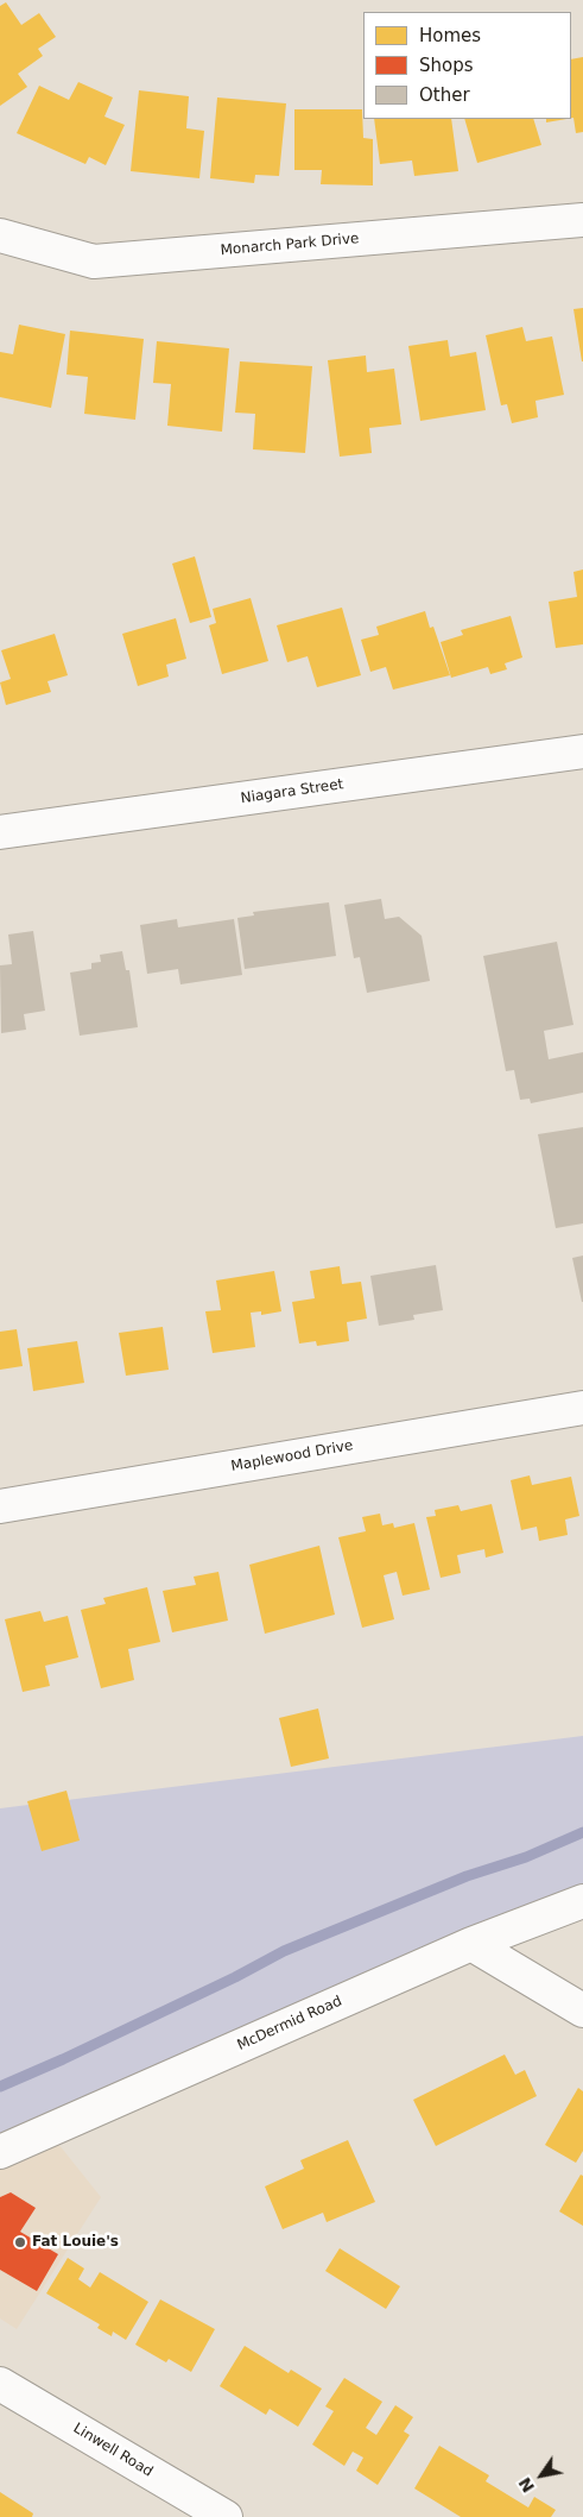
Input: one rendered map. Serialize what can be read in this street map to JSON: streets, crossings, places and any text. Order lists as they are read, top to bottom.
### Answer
{
  "streets": {
    "street": [
      "Monarch Park Drive",
      "Niagara Street",
      "Maplewood Drive",
      "McDermid Road",
      "Linwell Road"
    ]
  },
  "places": ["Fat Louie's"],
  "legend": ["Homes", "Shops", "Other"],
  "north": "bottom left"
}
